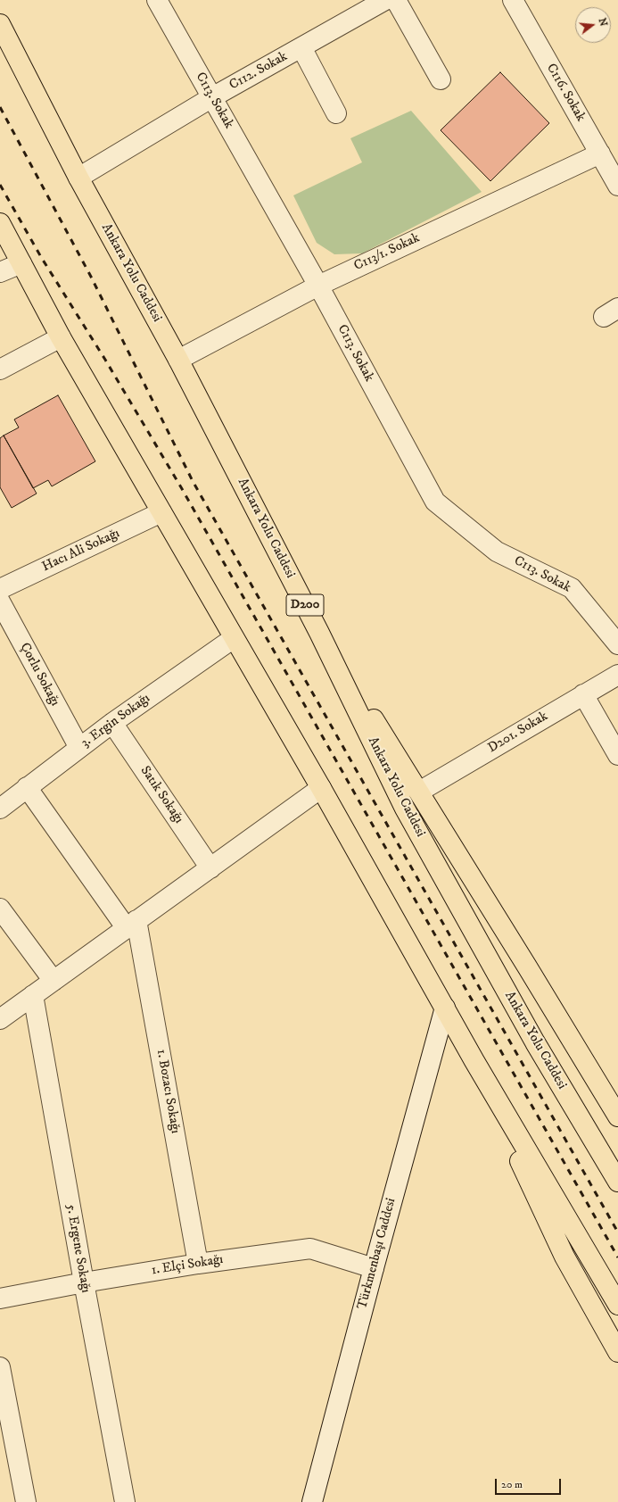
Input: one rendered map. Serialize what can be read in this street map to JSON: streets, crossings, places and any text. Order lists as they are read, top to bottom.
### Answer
{
  "streets": {
    "highway": ["Ankara Yolu Caddesi", "D200"],
    "street": [
      "C112. Sokak",
      "C116. Sokak",
      "C113. Sokak",
      "C113/1. Sokak",
      "Hacı Ali Sokağı",
      "Çorlu Sokağı",
      "3. Ergin Sokağı",
      "D201. Sokak",
      "Satık Sokağı",
      "1. Bozacı Sokağı",
      "5. Ergene Sokağı",
      "Türkmenbaşı Caddesi",
      "1. Elçi Sokağı"
    ]
  },
  "crossings": [
    ["C112. Sokak", "C113. Sokak"],
    ["C112. Sokak", "Ankara Yolu Caddesi"],
    ["C116. Sokak", "C113/1. Sokak"],
    ["C113. Sokak", "C113/1. Sokak"],
    ["C113/1. Sokak", "Ankara Yolu Caddesi"],
    ["Çorlu Sokağı", "3. Ergin Sokağı"],
    ["3. Ergin Sokağı", "Satık Sokağı"],
    ["3. Ergin Sokağı", "1. Bozacı Sokağı"],
    ["1. Bozacı Sokağı", "1. Elçi Sokağı"],
    ["5. Ergene Sokağı", "1. Elçi Sokağı"],
    ["Türkmenbaşı Caddesi", "1. Elçi Sokağı"]
  ],
  "scale_bar": "20 m",
  "north": "right"
}
